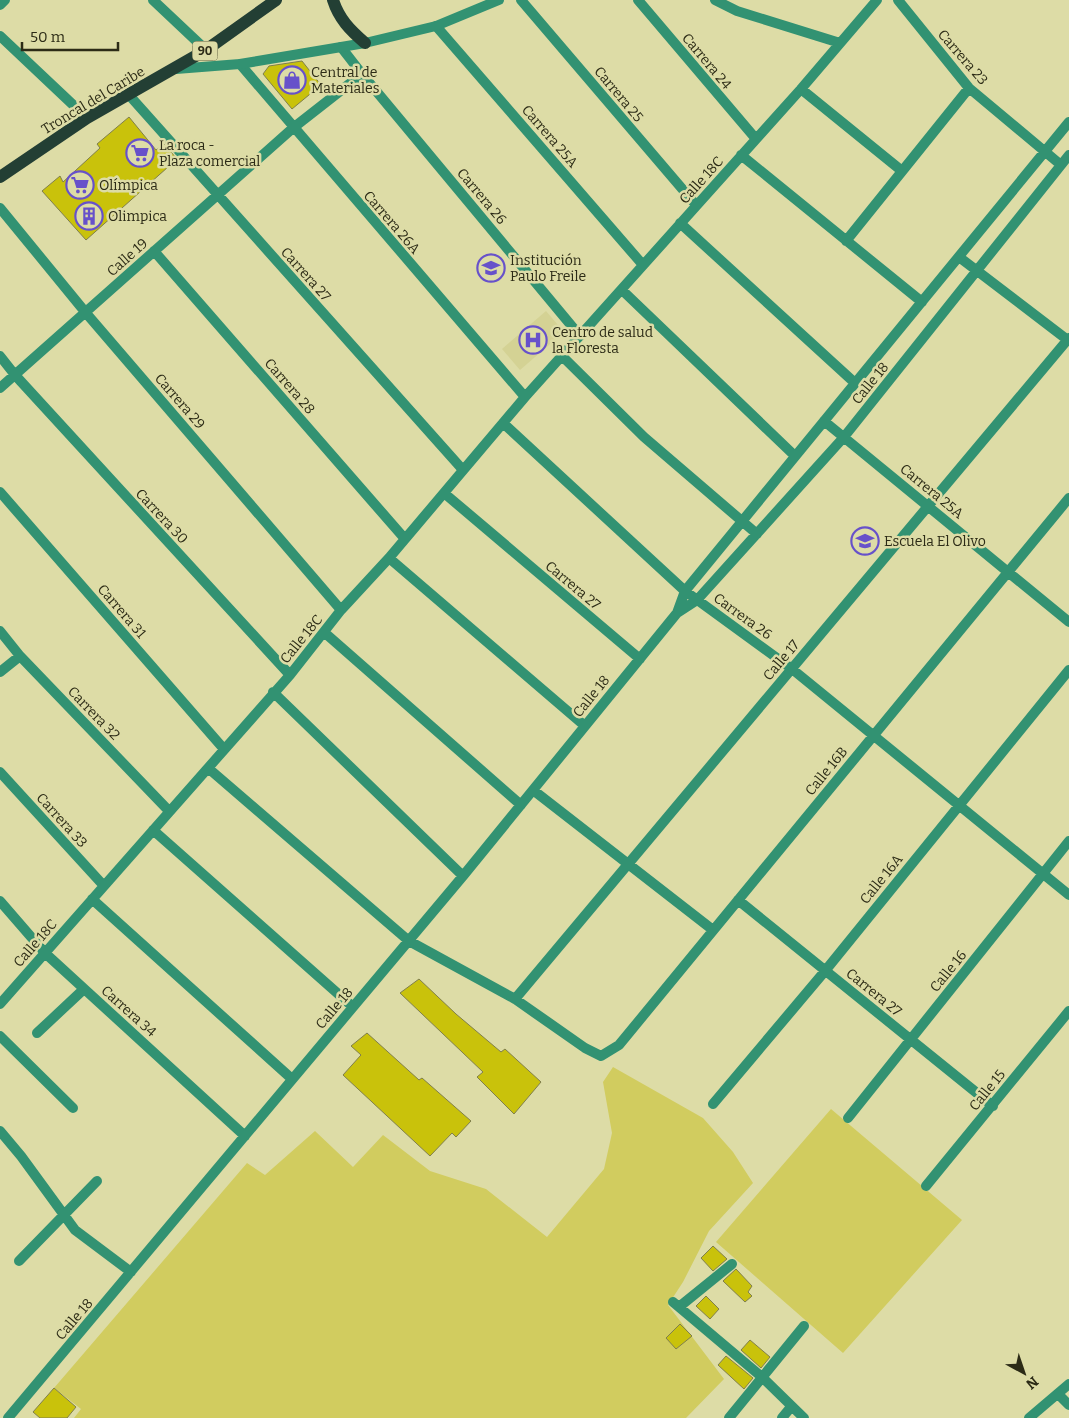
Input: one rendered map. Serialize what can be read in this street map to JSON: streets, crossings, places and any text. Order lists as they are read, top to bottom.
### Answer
{
  "streets": {
    "main road": ["90", "Troncal del Caribe"],
    "street": [
      "Carrera 23",
      "Carrera 24",
      "Carrera 25",
      "Carrera 25A",
      "Calle 18C",
      "Carrera 26",
      "Carrera 26A",
      "Calle 19",
      "Carrera 27",
      "Calle 18",
      "Carrera 28",
      "Carrera 29",
      "Carrera 30",
      "Carrera 31",
      "Calle 17",
      "Carrera 32",
      "Calle 16B",
      "Carrera 33",
      "Calle 16A",
      "Calle 16",
      "Carrera 34",
      "Calle 15"
    ]
  },
  "crossings": [
    ["Carrera 23", "Calle 18"],
    ["Carrera 24", "Calle 18C"],
    ["Carrera 25", "Calle 18C"],
    ["Troncal del Caribe", "Carrera 27"],
    ["Carrera 25A", "Calle 18C"],
    ["Carrera 25A", "Calle 18"],
    ["Carrera 25A", "Calle 17"],
    ["Carrera 25A", "Calle 16B"],
    ["Calle 18C", "Carrera 26"],
    ["Calle 18C", "Carrera 26A"],
    ["Calle 18C", "Carrera 27"],
    ["Calle 18C", "Calle 18"],
    ["Calle 18C", "Carrera 28"],
    ["Calle 18C", "Carrera 29"],
    ["Calle 18C", "Carrera 30"],
    ["Calle 18C", "Carrera 31"],
    ["Calle 18C", "Carrera 32"],
    ["Calle 18C", "Carrera 33"],
    ["Calle 18C", "Carrera 34"],
    ["Carrera 26", "Calle 19"],
    ["Carrera 26", "Calle 18"],
    ["Carrera 26", "Calle 17"],
    ["Carrera 26", "Calle 16B"],
    ["Carrera 26", "Calle 16A"],
    ["Carrera 26", "Calle 16"],
    ["Carrera 26A", "Calle 19"],
    ["Calle 19", "Carrera 27"],
    ["Calle 19", "Carrera 28"],
    ["Calle 19", "Carrera 29"],
    ["Calle 19", "Carrera 30"],
    ["Carrera 27", "Calle 18"],
    ["Carrera 27", "Calle 16B"],
    ["Carrera 27", "Calle 16A"],
    ["Carrera 27", "Calle 16"],
    ["Carrera 27", "Calle 15"],
    ["Calle 18", "Carrera 34"],
    ["Calle 17", "Calle 16B"]
  ],
  "places": {
    "shop": ["Central de Materiales"],
    "supermarket": ["La roca - Plaza comercial", "Olímpica"],
    "building": ["Olimpica"],
    "school or university": ["Institución Paulo Freile", "Escuela El Olivo"],
    "hospital": ["Centro de salud la Floresta"]
  },
  "scale_bar": "50 m",
  "north": "bottom right"
}
